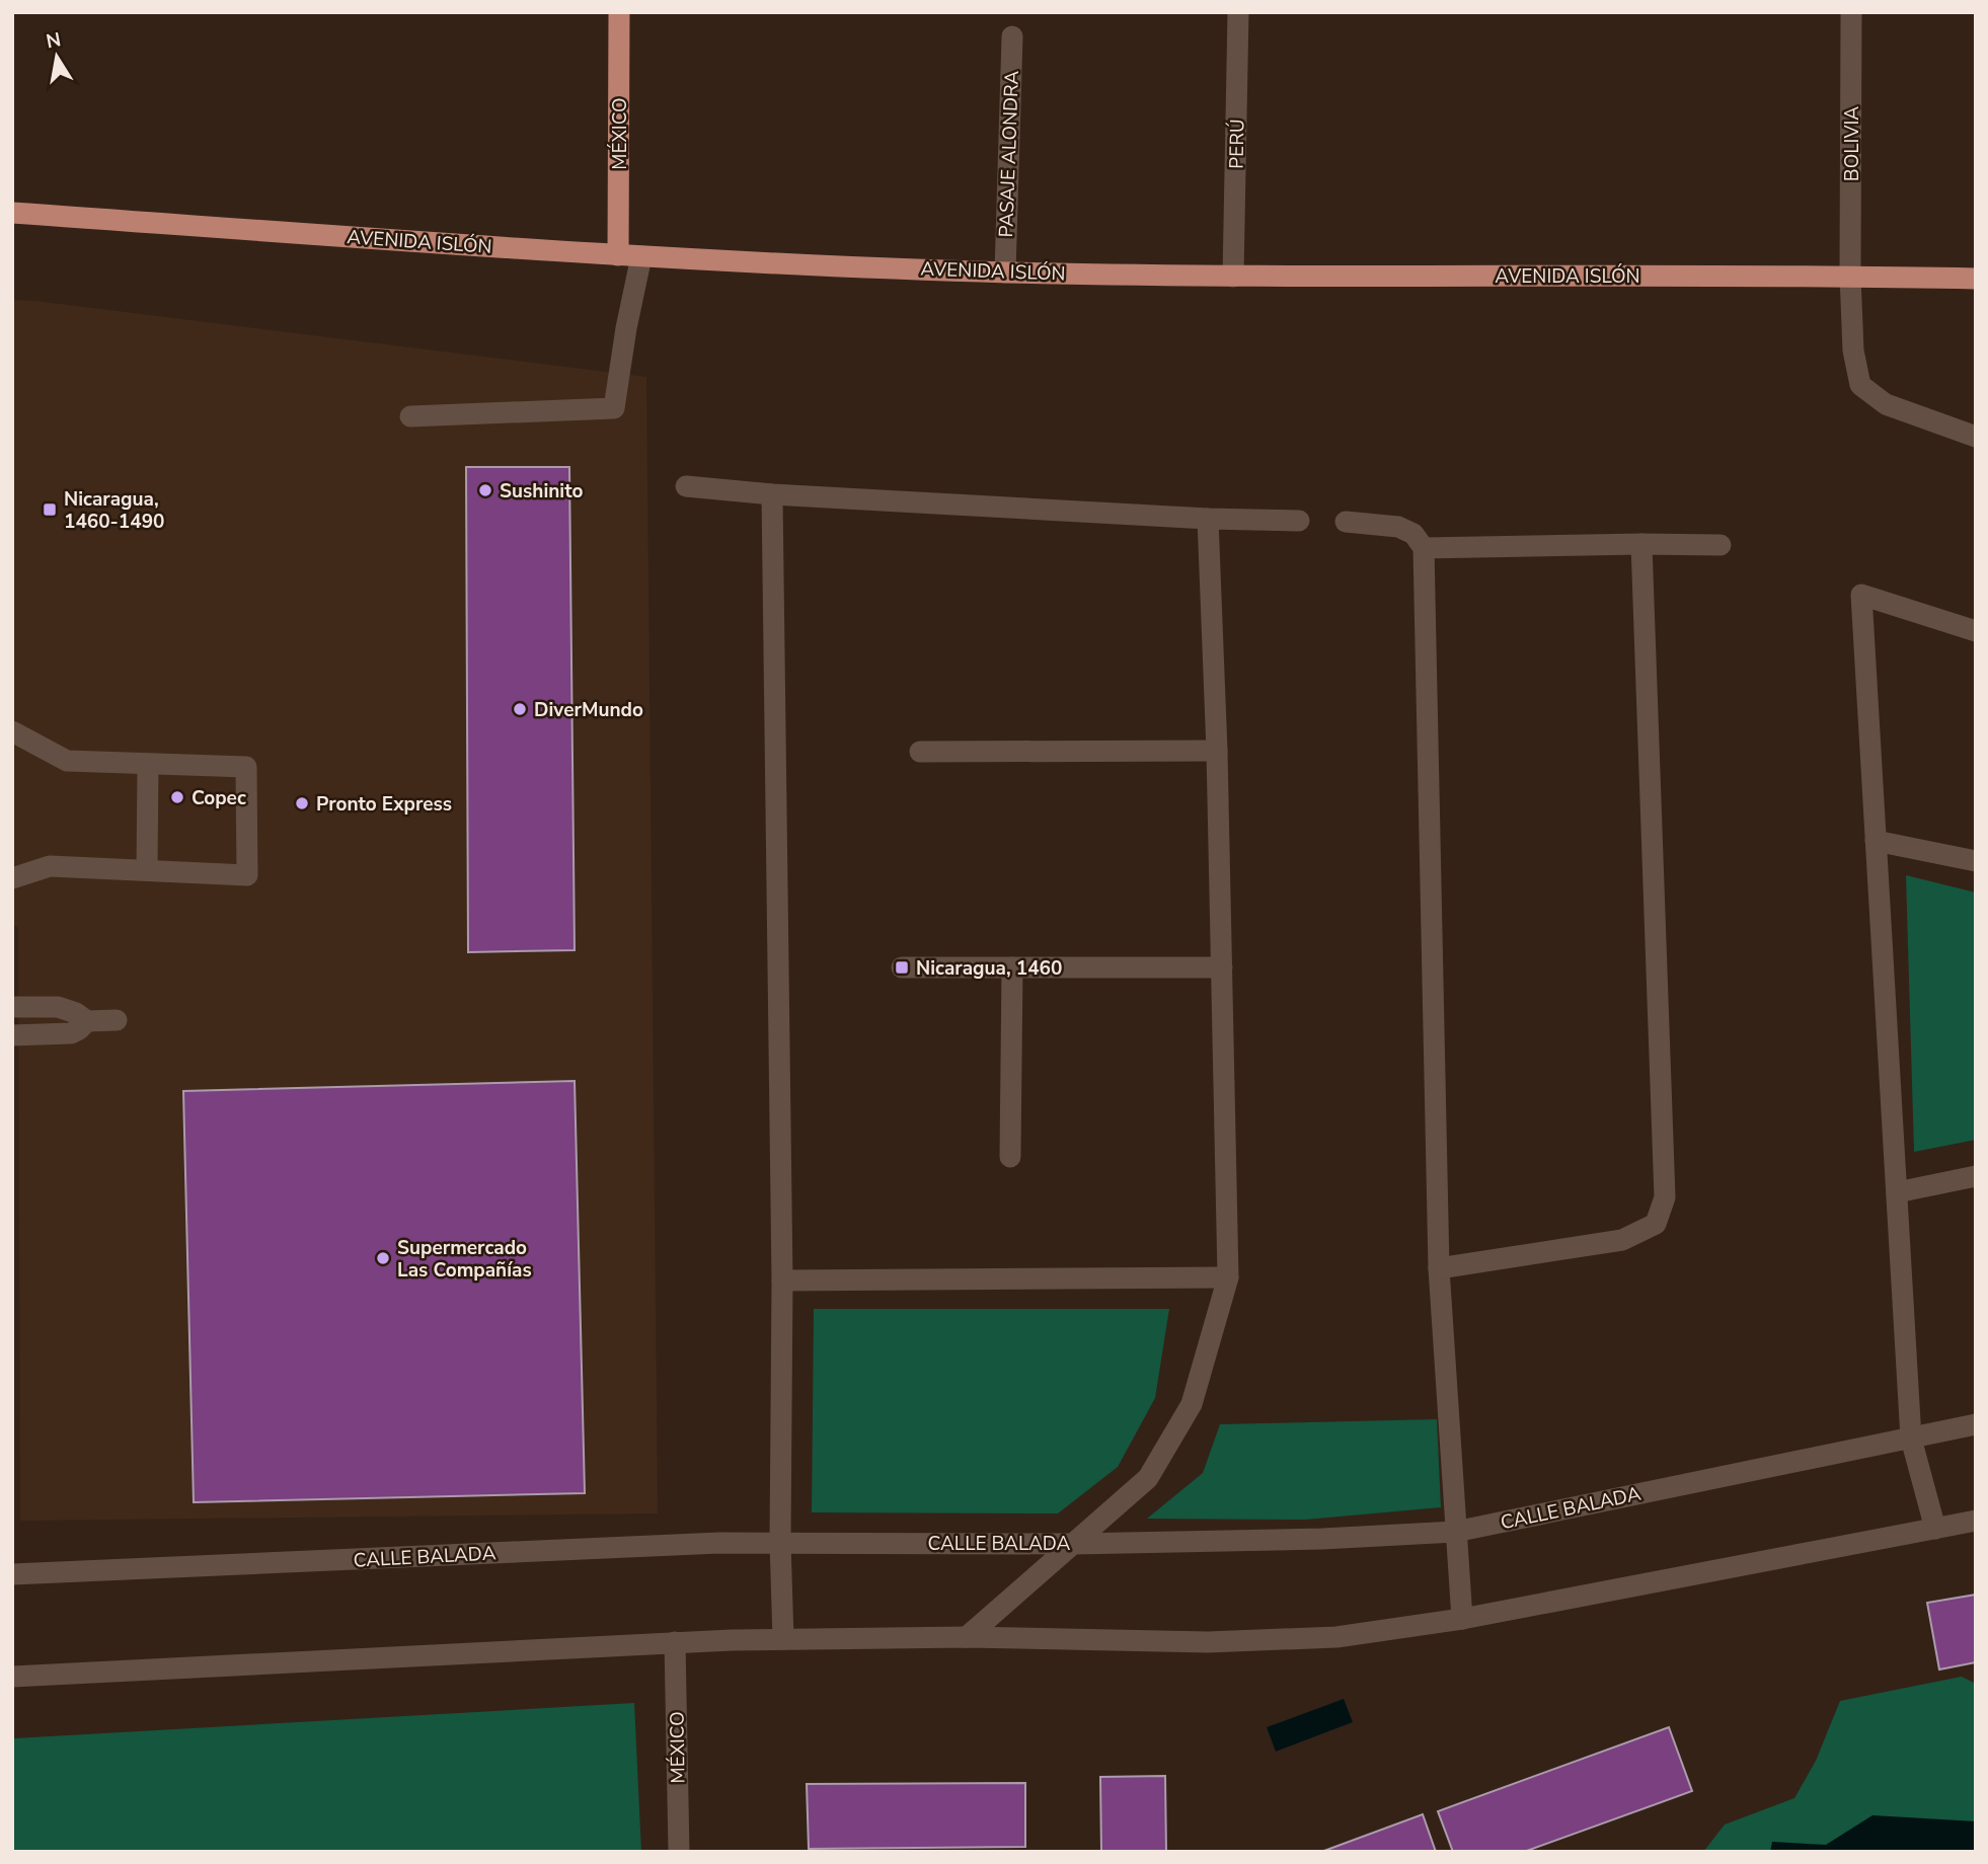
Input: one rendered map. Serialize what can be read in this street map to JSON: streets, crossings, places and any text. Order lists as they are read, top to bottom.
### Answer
{
  "streets": {
    "main road": ["MÉXICO", "AVENIDA ISLÓN"],
    "street": [
      "PERÚ",
      "BOLIVIA",
      "PASAJE ALONDRA",
      "CALLE BALADA"
    ]
  },
  "crossings": [
    ["MÉXICO", "AVENIDA ISLÓN"],
    ["PERÚ", "AVENIDA ISLÓN"],
    ["BOLIVIA", "AVENIDA ISLÓN"],
    ["PASAJE ALONDRA", "AVENIDA ISLÓN"]
  ],
  "places": {
    "other": [
      "Sushinito",
      "DiverMundo",
      "Copec",
      "Pronto Express",
      "Supermercado Las Compañías"
    ],
    "transit": ["Nicaragua, 1460-1490", "Nicaragua, 1460"]
  },
  "north": "top"
}
